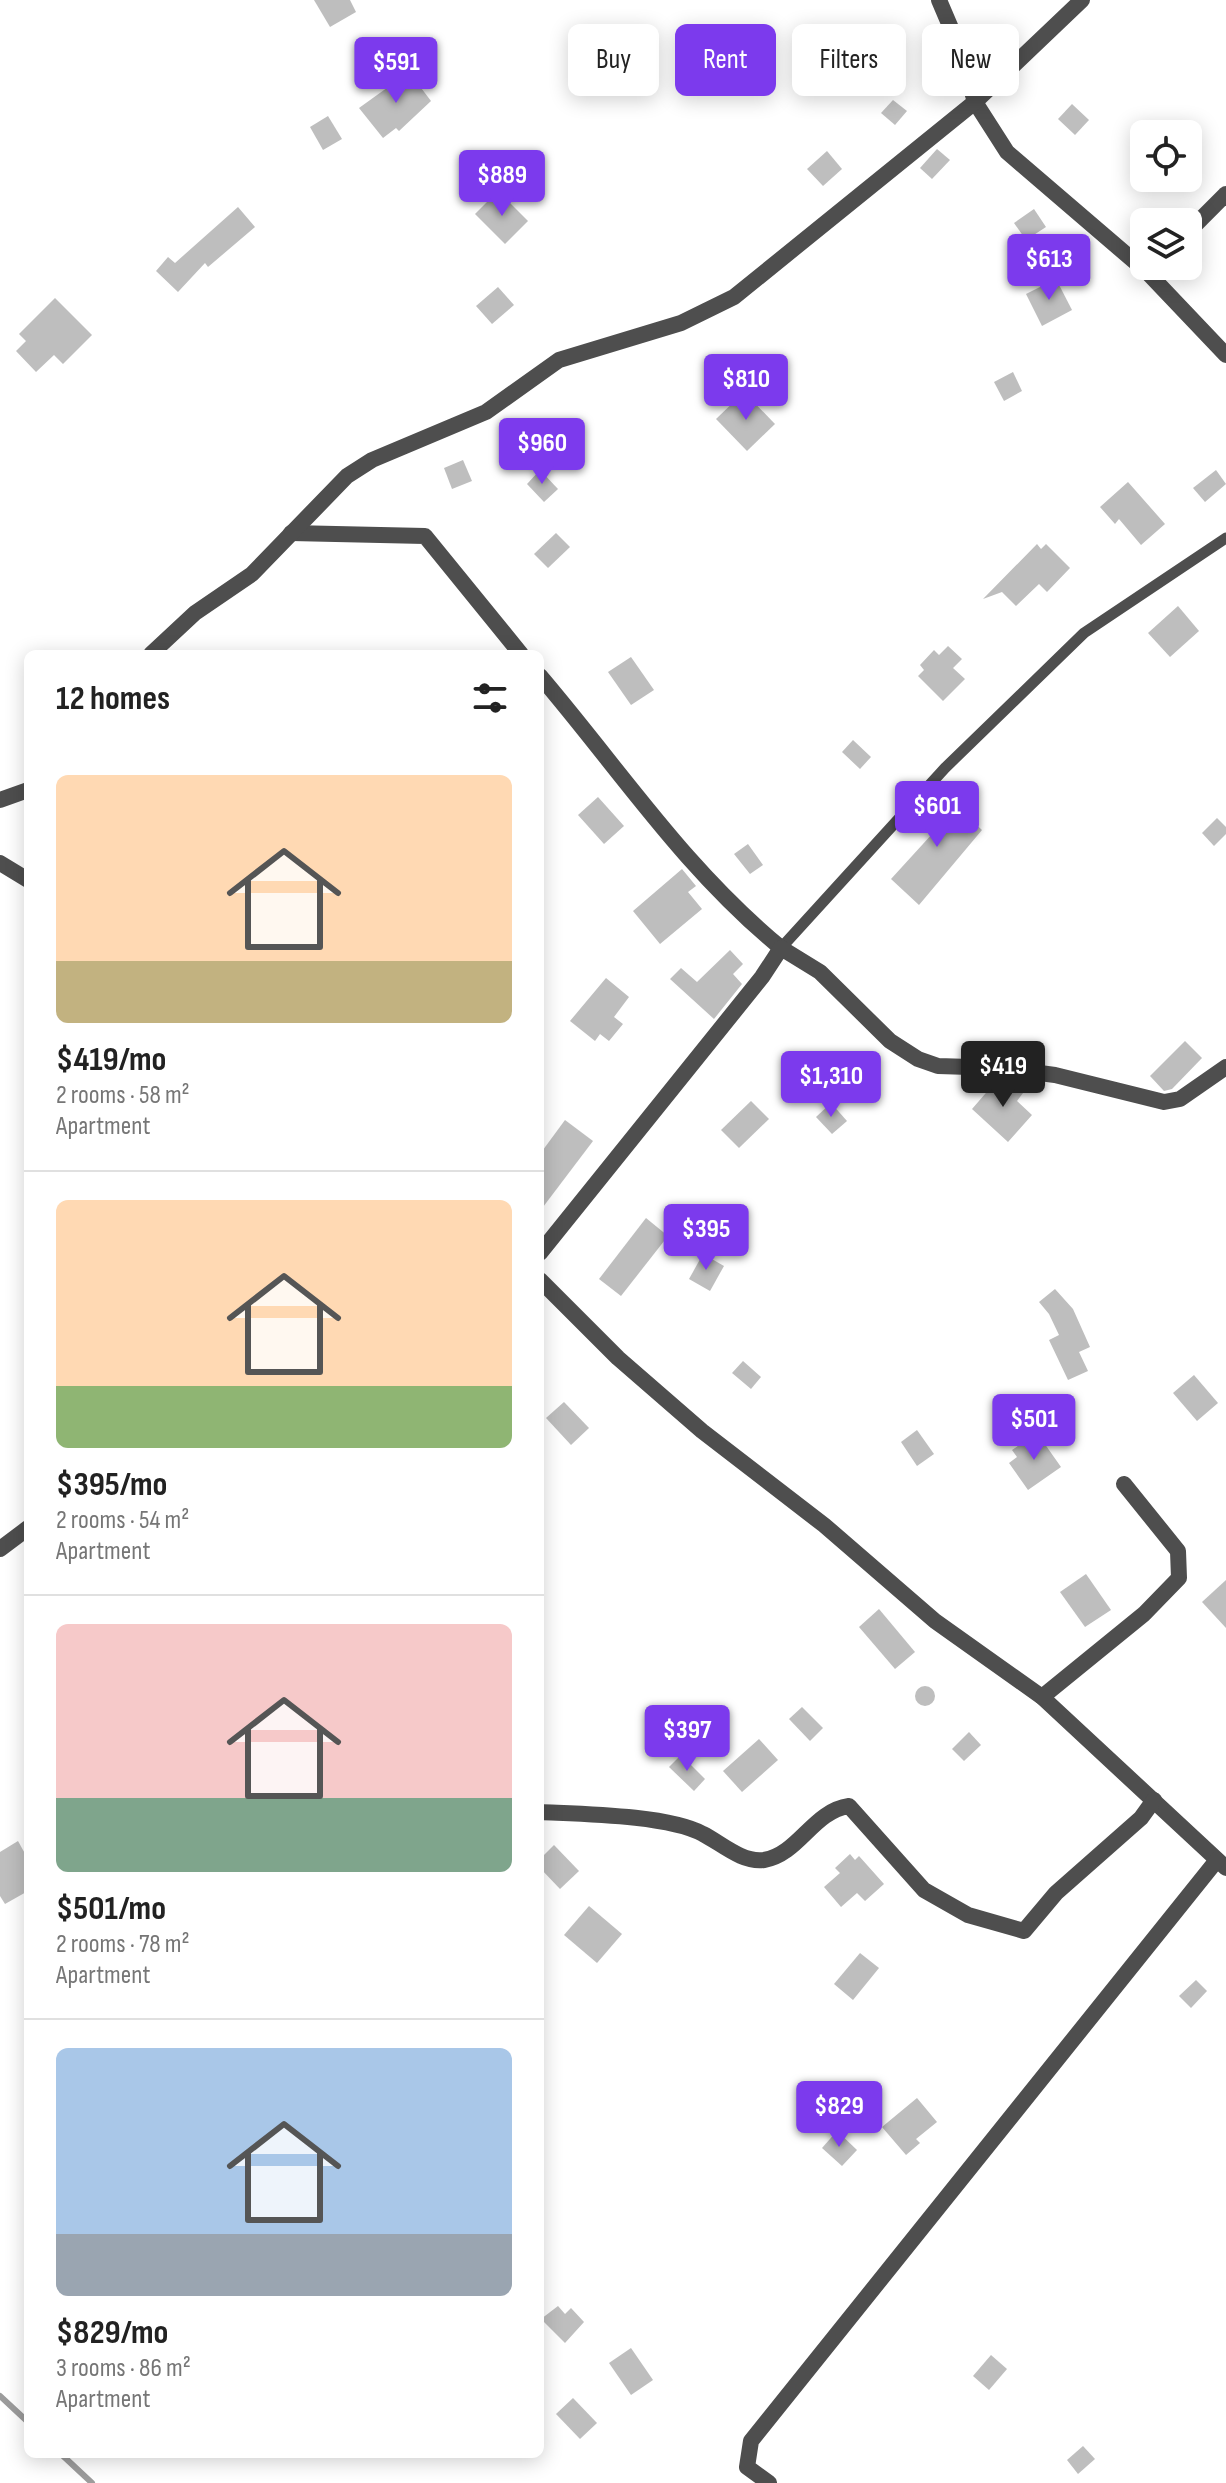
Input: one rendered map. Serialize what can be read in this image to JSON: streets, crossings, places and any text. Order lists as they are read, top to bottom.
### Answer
{
  "page": {
    "chip": [
      "Buy",
      "Rent",
      "Filters",
      "New"
    ],
    "price": [
      "$591",
      "$889",
      "$613",
      "$810",
      "$960",
      "$601",
      "$419",
      "$1,310",
      "$395",
      "$501",
      "$397",
      "$829"
    ],
    "heading": "12 homes",
    "list": [
      {
        "name": "$419/mo",
        "note": "2 rooms · 58 m² · Apartment"
      },
      {
        "name": "$395/mo",
        "note": "2 rooms · 54 m² · Apartment"
      },
      {
        "name": "$501/mo",
        "note": "2 rooms · 78 m² · Apartment"
      },
      {
        "name": "$829/mo",
        "note": "3 rooms · 86 m² · Apartment"
      }
    ]
  }
}
